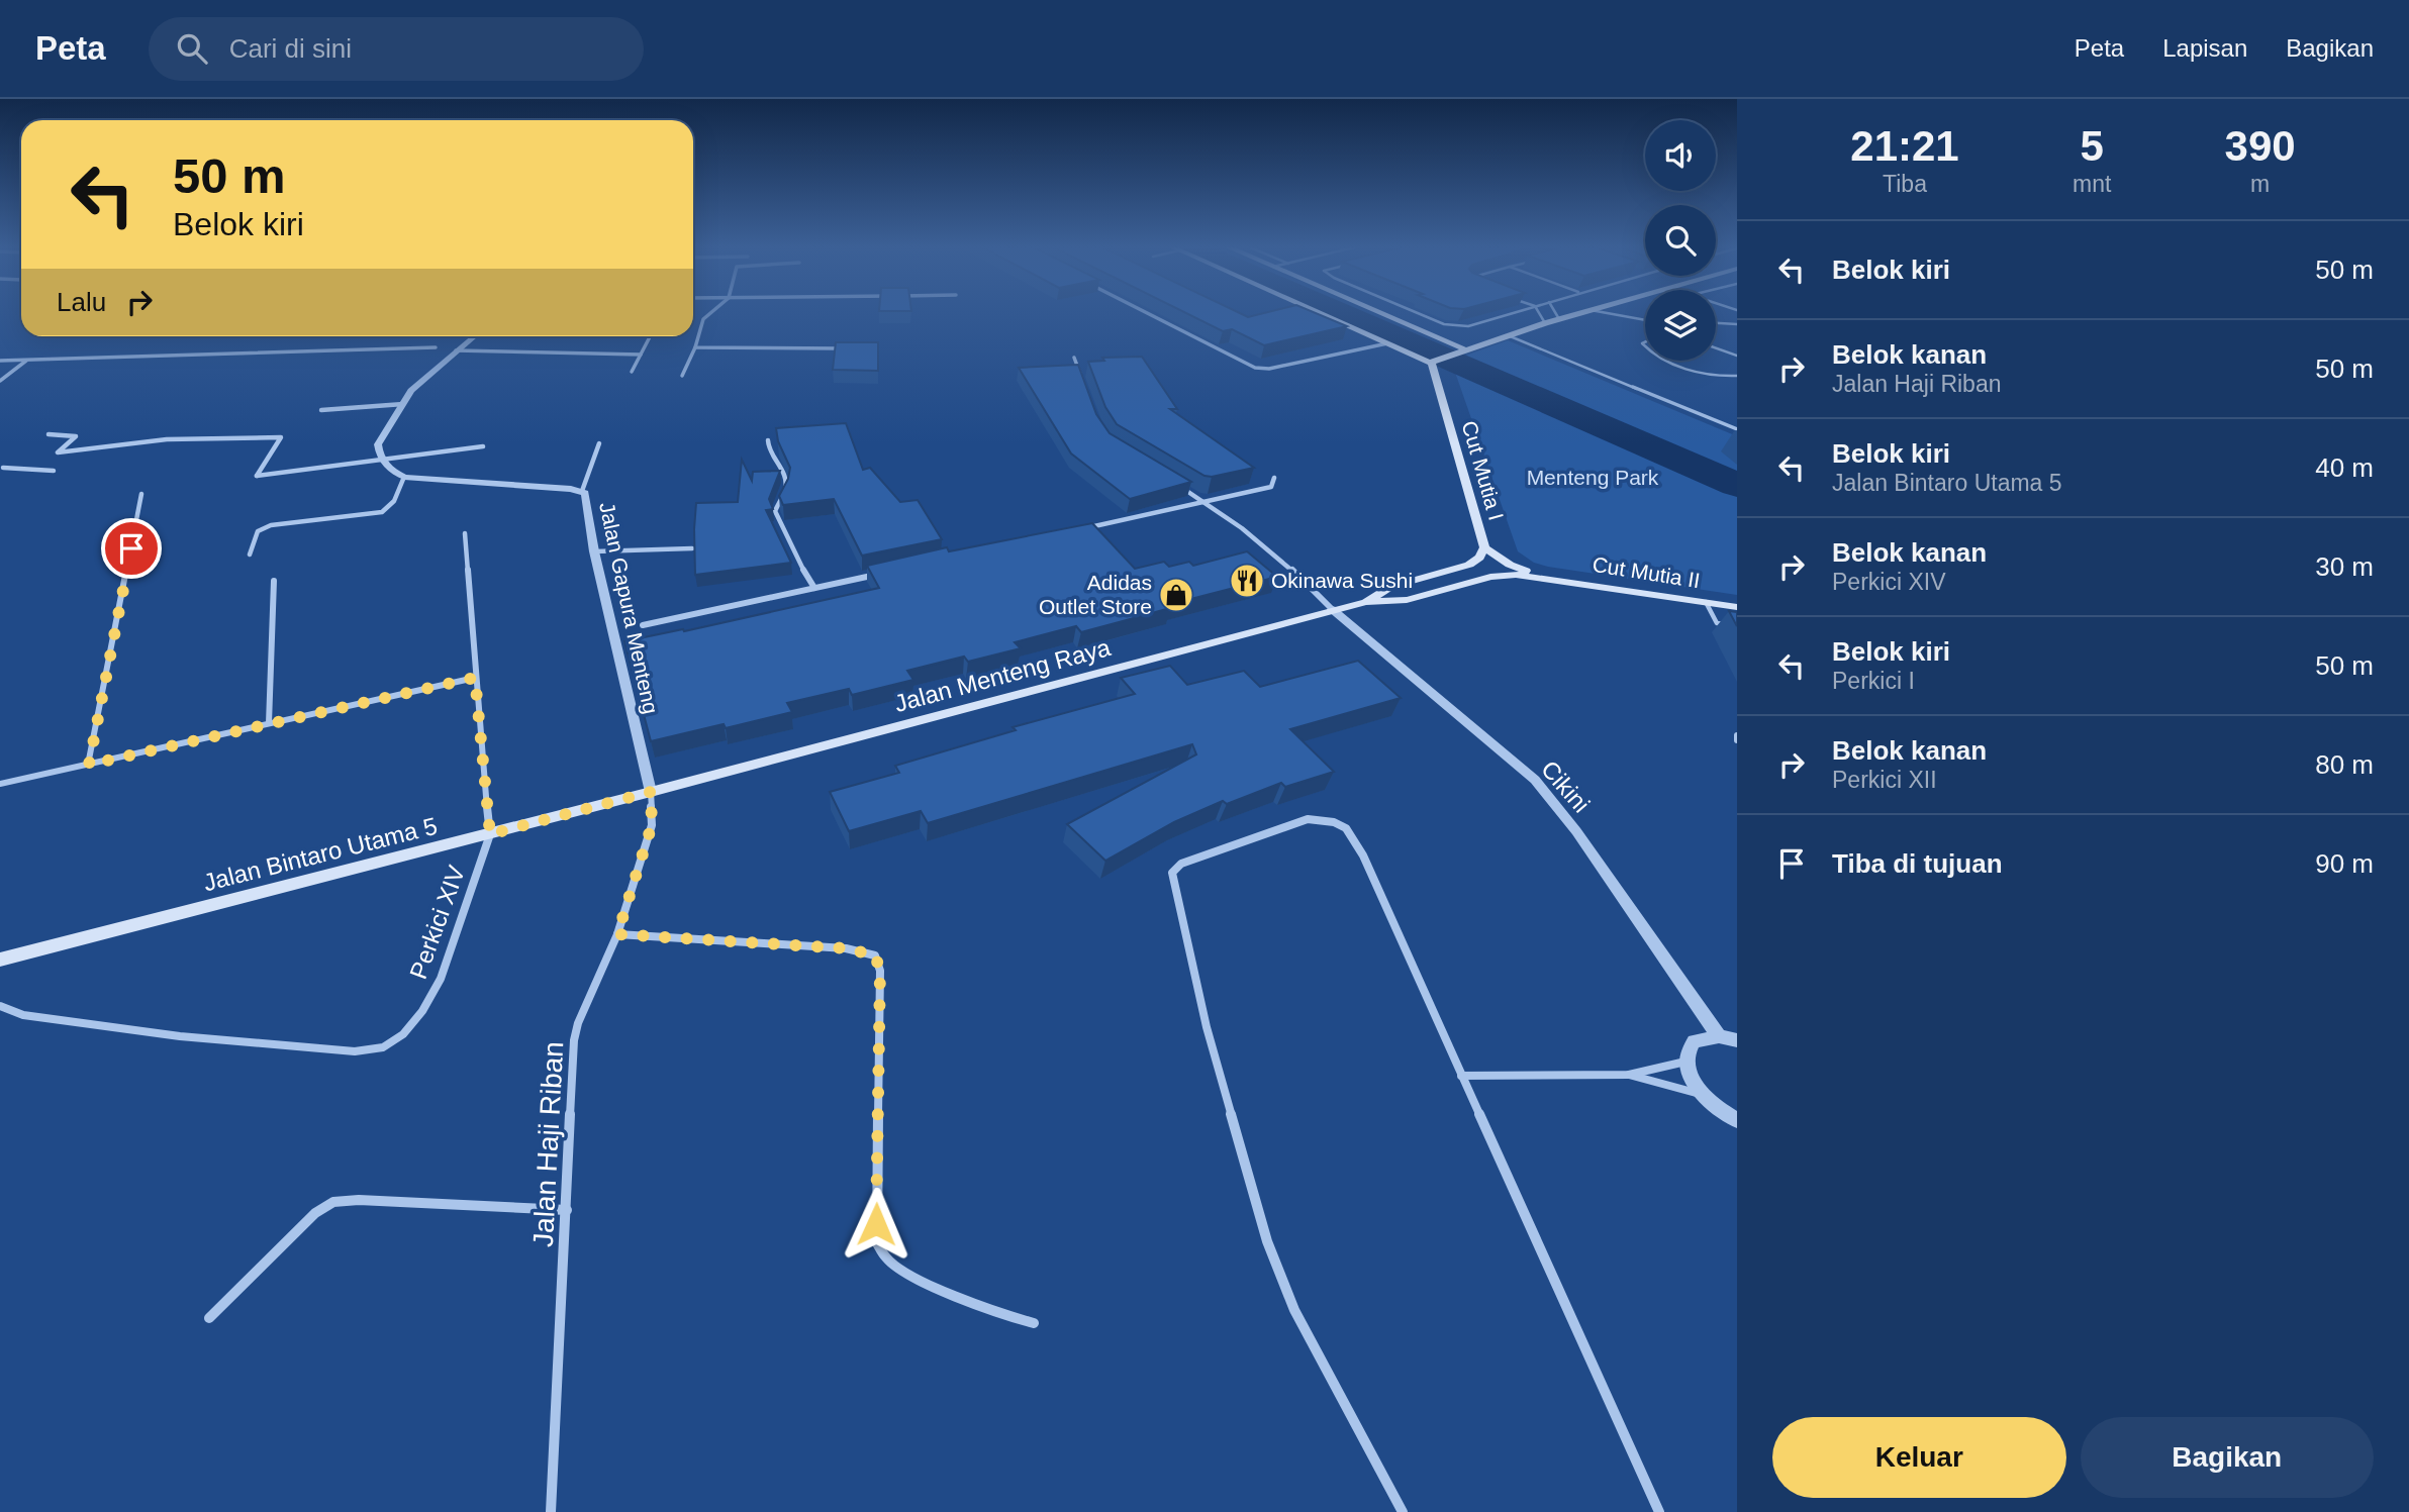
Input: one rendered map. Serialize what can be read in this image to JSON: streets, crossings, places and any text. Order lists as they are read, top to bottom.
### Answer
{
  "streets": {
    "main road": [
      "Cut Mutia I",
      "Cut Mutia II",
      "Jalan Menteng Raya",
      "Jalan Bintaro Utama 5"
    ],
    "street": [
      "Jalan Gapura Menteng",
      "Cikini",
      "Perkici XIV",
      "Jalan Haji Riban"
    ]
  },
  "crossings": [
    ["Cut Mutia I", "Cut Mutia II"],
    ["Cut Mutia I", "Jalan Menteng Raya"],
    ["Cut Mutia II", "Jalan Menteng Raya"],
    ["Jalan Gapura Menteng", "Jalan Menteng Raya"],
    ["Jalan Gapura Menteng", "Jalan Bintaro Utama 5"],
    ["Jalan Gapura Menteng", "Jalan Haji Riban"],
    ["Jalan Menteng Raya", "Cikini"],
    ["Jalan Menteng Raya", "Jalan Bintaro Utama 5"],
    ["Jalan Menteng Raya", "Jalan Haji Riban"],
    ["Jalan Bintaro Utama 5", "Perkici XIV"],
    ["Jalan Bintaro Utama 5", "Jalan Haji Riban"]
  ],
  "parks": ["Menteng Park"],
  "places": {
    "restaurant": ["Okinawa Sushi"],
    "shop": ["Adidas Outlet Store"]
  },
  "page": {
    "header": "Peta",
    "search": "Cari di sini",
    "nav": ["Peta", "Lapisan", "Bagikan"],
    "eta": [
      "21:21",
      "Tiba",
      "5",
      "mnt",
      "390",
      "m"
    ],
    "turn": ["50 m", "Belok kiri"],
    "list": [
      {
        "name": "Belok kiri",
        "value": "50 m"
      },
      {
        "name": "Belok kanan",
        "note": "Jalan Haji Riban",
        "value": "50 m"
      },
      {
        "name": "Belok kiri",
        "note": "Jalan Bintaro Utama 5",
        "value": "40 m"
      },
      {
        "name": "Belok kanan",
        "note": "Perkici XIV",
        "value": "30 m"
      },
      {
        "name": "Belok kiri",
        "note": "Perkici I",
        "value": "50 m"
      },
      {
        "name": "Belok kanan",
        "note": "Perkici XII",
        "value": "80 m"
      },
      {
        "name": "Tiba di tujuan",
        "value": "90 m"
      }
    ],
    "then": "Lalu",
    "buttons": ["Keluar", "Bagikan"]
  }
}
